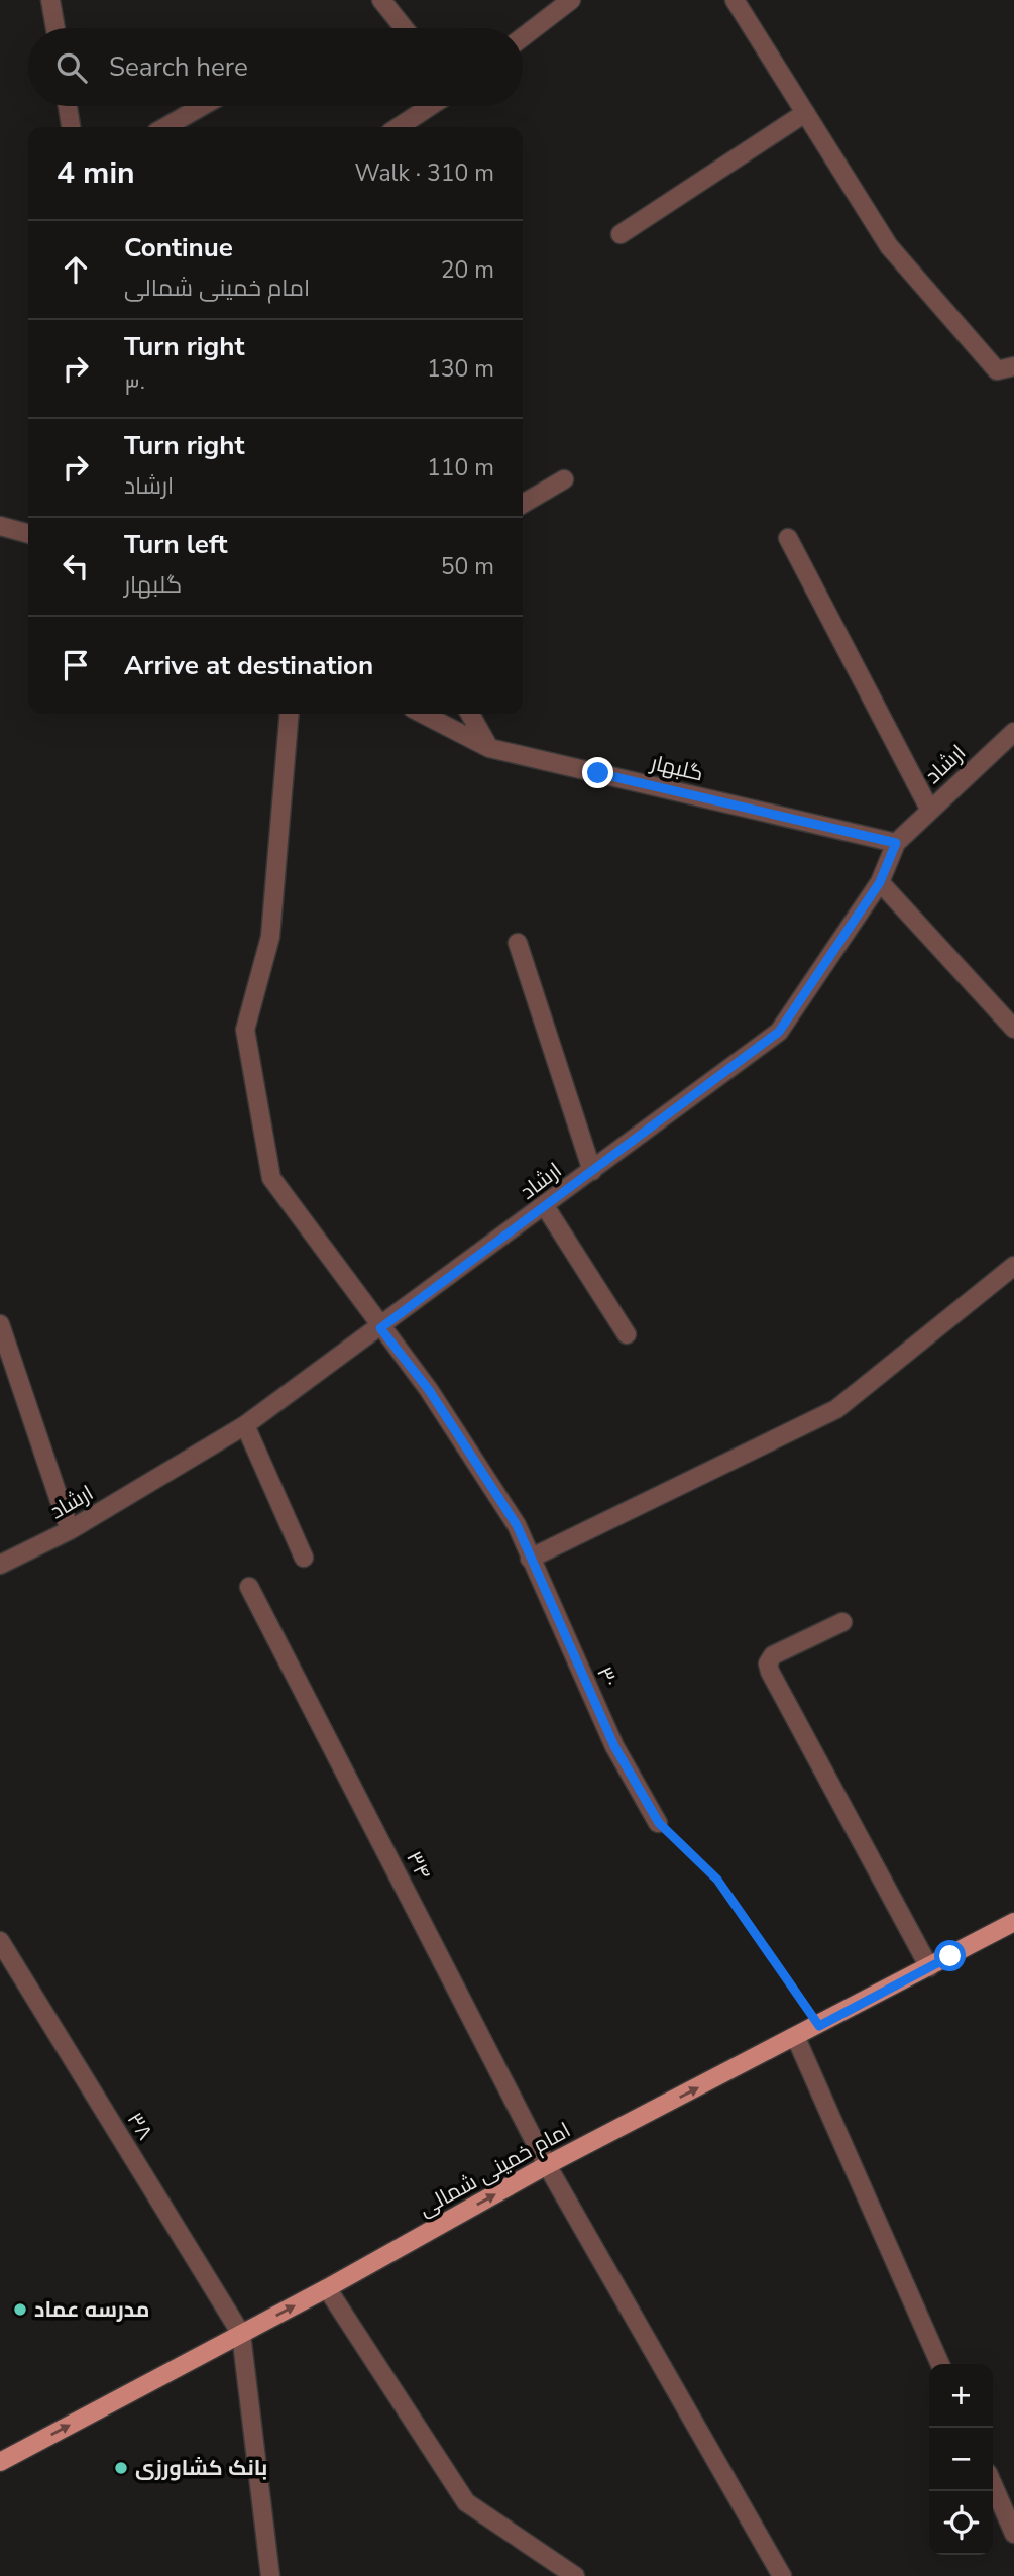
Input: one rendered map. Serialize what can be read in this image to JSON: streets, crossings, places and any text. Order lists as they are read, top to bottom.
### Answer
{
  "streets": {
    "main road": ["امام خمینی شمالی"],
    "street": [
      "ارشاد",
      "گلبهار",
      "۳۰",
      "۳۴",
      "۳۸"
    ]
  },
  "crossings": [
    ["ارشاد", "گلبهار"],
    ["ارشاد", "۳۰"],
    ["۳۴", "امام خمینی شمالی"],
    ["۳۸", "امام خمینی شمالی"]
  ],
  "one_way": ["امام خمینی شمالی"],
  "places": ["مدرسه عماد", "بانک کشاورزی"],
  "page": {
    "search": "Search here",
    "heading": ["4 min", "Walk · 310 m"],
    "list": [
      ["Continue", "امام خمینی شمالی", "20 m"],
      ["Turn right", "۳۰", "130 m"],
      ["Turn right", "ارشاد", "110 m"],
      ["Turn left", "گلبهار", "50 m"],
      "Arrive at destination"
    ],
    "map_buttons": ["+", "−"]
  }
}
